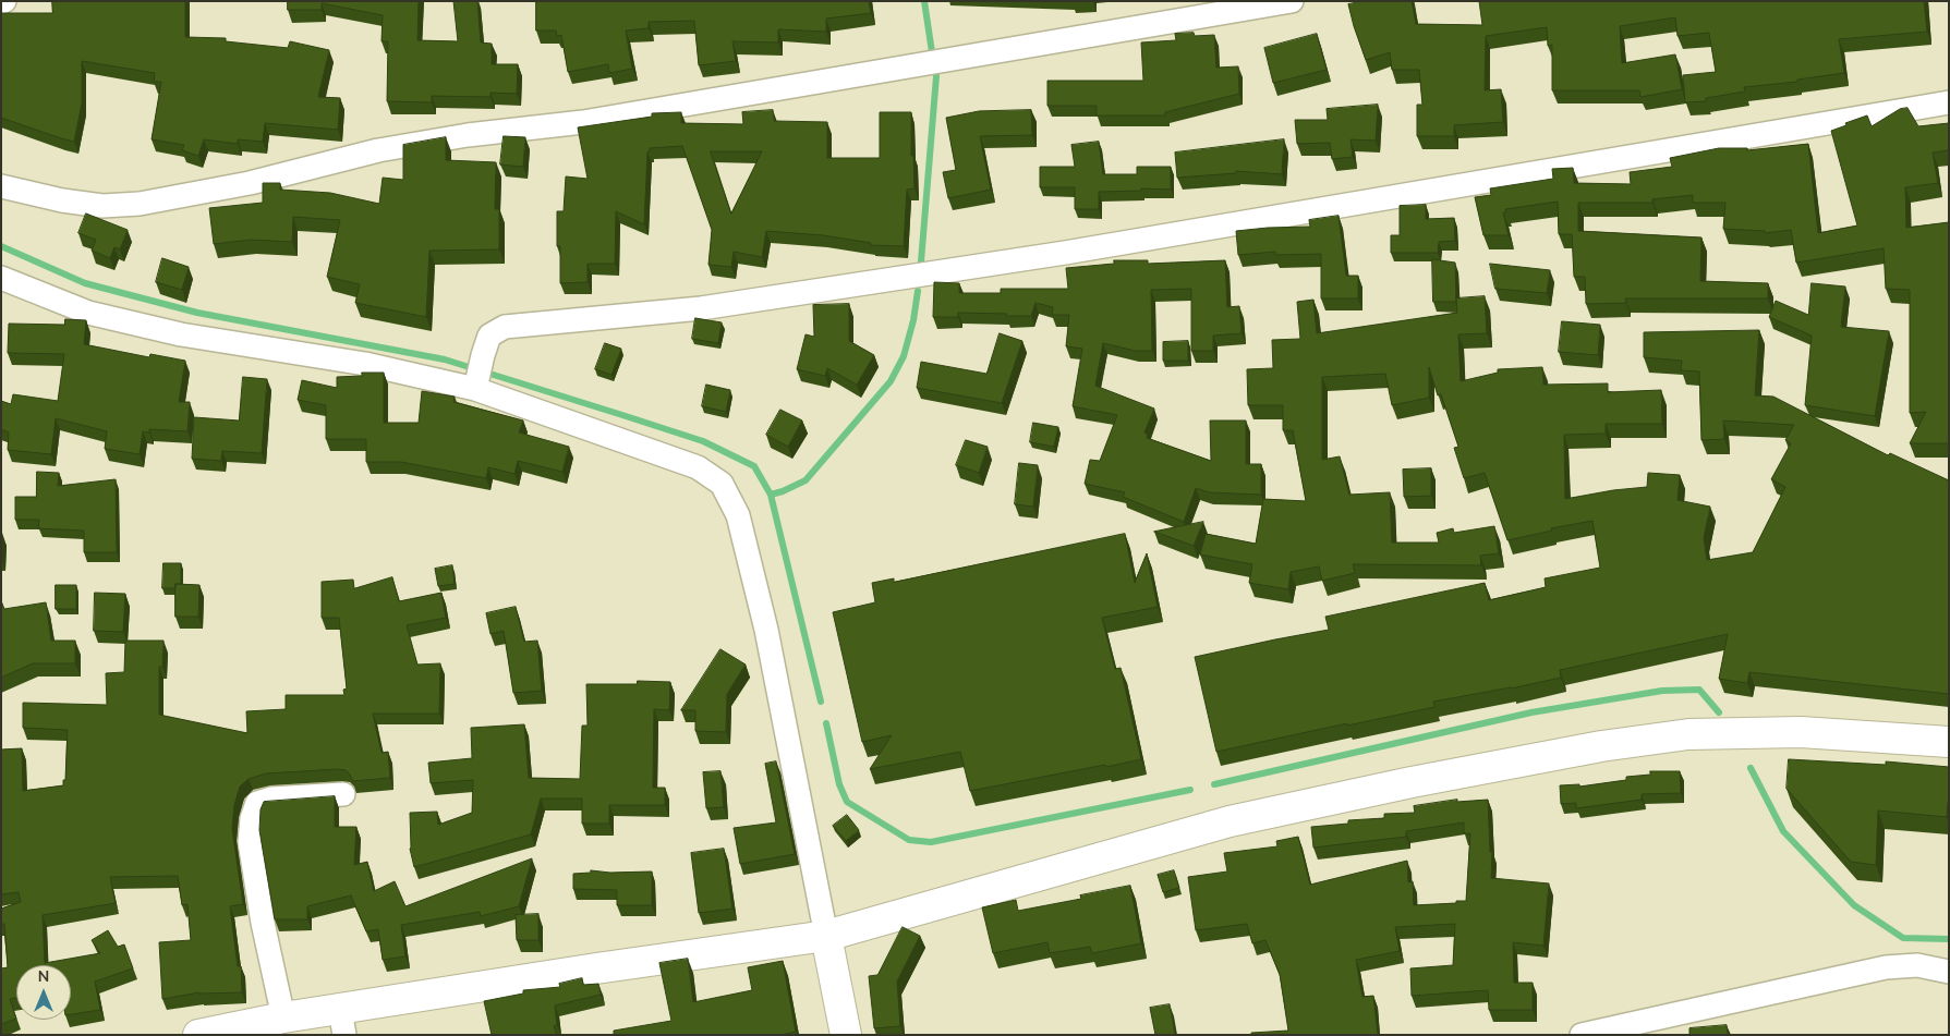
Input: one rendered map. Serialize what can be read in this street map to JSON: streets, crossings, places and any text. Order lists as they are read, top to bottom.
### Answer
{
  "north": "top"
}
